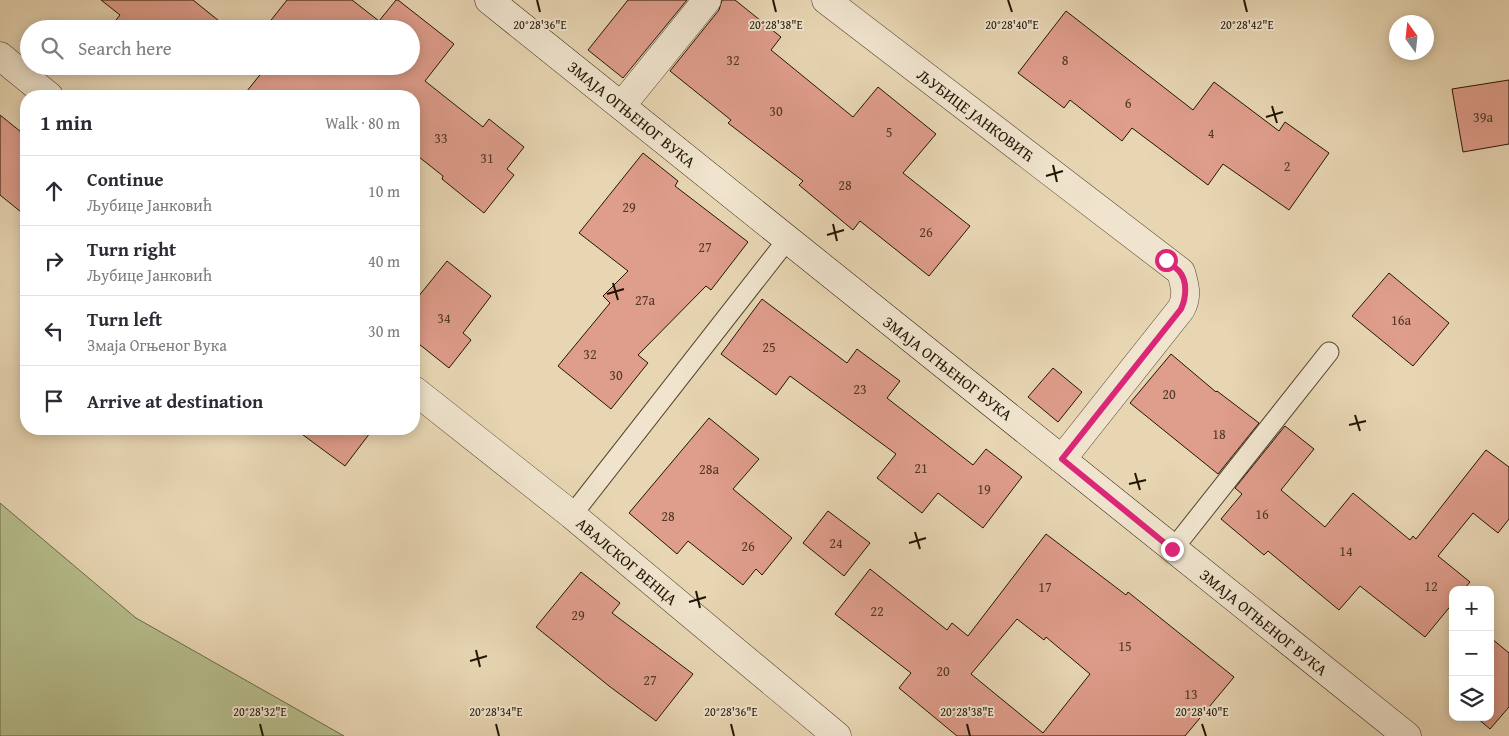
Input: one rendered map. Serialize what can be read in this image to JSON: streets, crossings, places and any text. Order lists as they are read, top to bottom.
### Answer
{
  "streets": {
    "street": ["ЗМАЈА ОГЊЕНОГ ВУКА", "ЉУБИЦЕ ЈАНКОВИЋ", "АВАЛСКОГ ВЕНЦА"]
  },
  "crossings": [
    ["ЗМАЈА ОГЊЕНОГ ВУКА", "ЉУБИЦЕ ЈАНКОВИЋ"]
  ],
  "house_numbers": [
    "32",
    "8",
    "6",
    "30",
    "39a",
    "5",
    "4",
    "33",
    "31",
    "2",
    "28",
    "29",
    "26",
    "27",
    "27a",
    "34",
    "16a",
    "25",
    "32",
    "30",
    "23",
    "20",
    "18",
    "21",
    "28a",
    "19",
    "16",
    "28",
    "24",
    "26",
    "14",
    "12",
    "17",
    "22",
    "29",
    "15",
    "20",
    "27",
    "13"
  ],
  "north": "top",
  "page": {
    "search": "Search here",
    "heading": ["1 min", "Walk · 80 m"],
    "list": [
      ["Continue", "Љубице Јанковић", "10 m"],
      ["Turn right", "Љубице Јанковић", "40 m"],
      ["Turn left", "Змаја Огњеног Вука", "30 m"],
      "Arrive at destination"
    ],
    "map_buttons": ["+", "−"]
  },
  "coordinates": [
    "20°28'36\"E",
    "20°28'38\"E",
    "20°28'40\"E",
    "20°28'42\"E",
    "20°28'32\"E",
    "20°28'34\"E"
  ]
}
